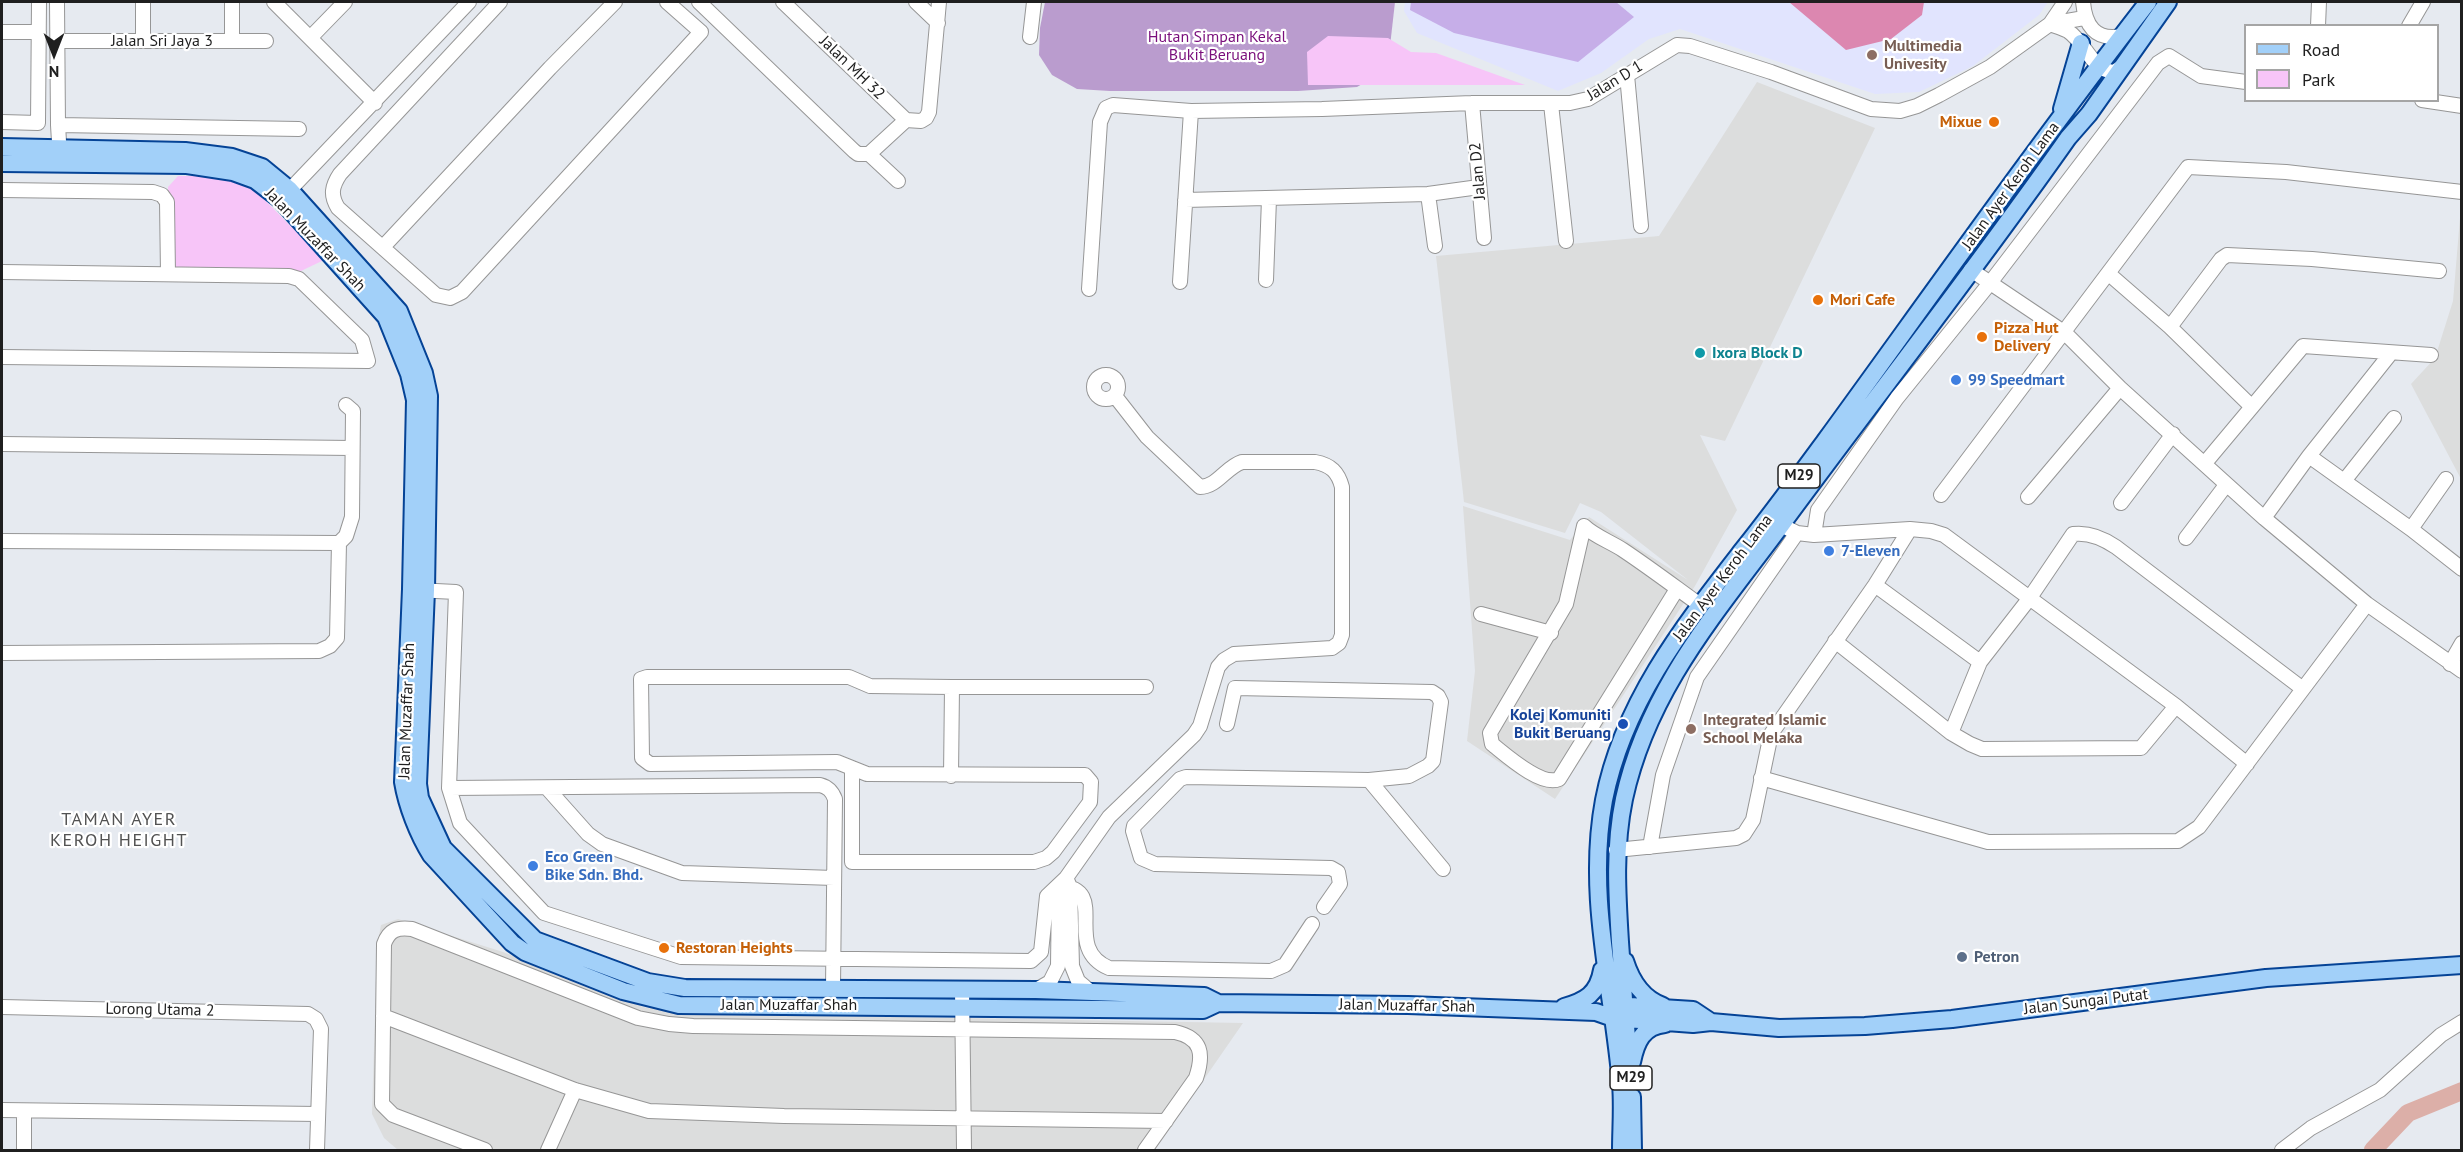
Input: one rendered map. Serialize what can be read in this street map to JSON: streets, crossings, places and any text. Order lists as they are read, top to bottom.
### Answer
{
  "streets": {
    "main road": [
      "Jalan Ayer Keroh Lama",
      "Jalan Muzaffar Shah",
      "M29",
      "Jalan Sungai Putat"
    ],
    "street": [
      "Jalan Sri Jaya 3",
      "Jalan MH 32",
      "Jalan D 1",
      "Jalan D2",
      "Lorong Utama 2"
    ]
  },
  "crossings": [
    ["Jalan D 1", "Jalan D2"],
    ["Jalan Ayer Keroh Lama", "Jalan Muzaffar Shah"],
    ["Jalan Ayer Keroh Lama", "Jalan Sungai Putat"],
    ["Jalan Muzaffar Shah", "Jalan Sungai Putat"]
  ],
  "districts": ["TAMAN AYER KEROH HEIGHT"],
  "parks": ["Hutan Simpan Kekal Bukit Beruang"],
  "places": [
    "Multimedia Univesity",
    "Mixue",
    "Mori Cafe",
    "Pizza Hut Delivery",
    "Ixora Block D",
    "99 Speedmart",
    "7-Eleven",
    "Kolej Komuniti Bukit Beruang",
    "Integrated Islamic School Melaka",
    "Eco Green Bike Sdn. Bhd.",
    "Restoran Heights",
    "Petron"
  ],
  "legend": ["Road", "Park"],
  "north": "bottom"
}
